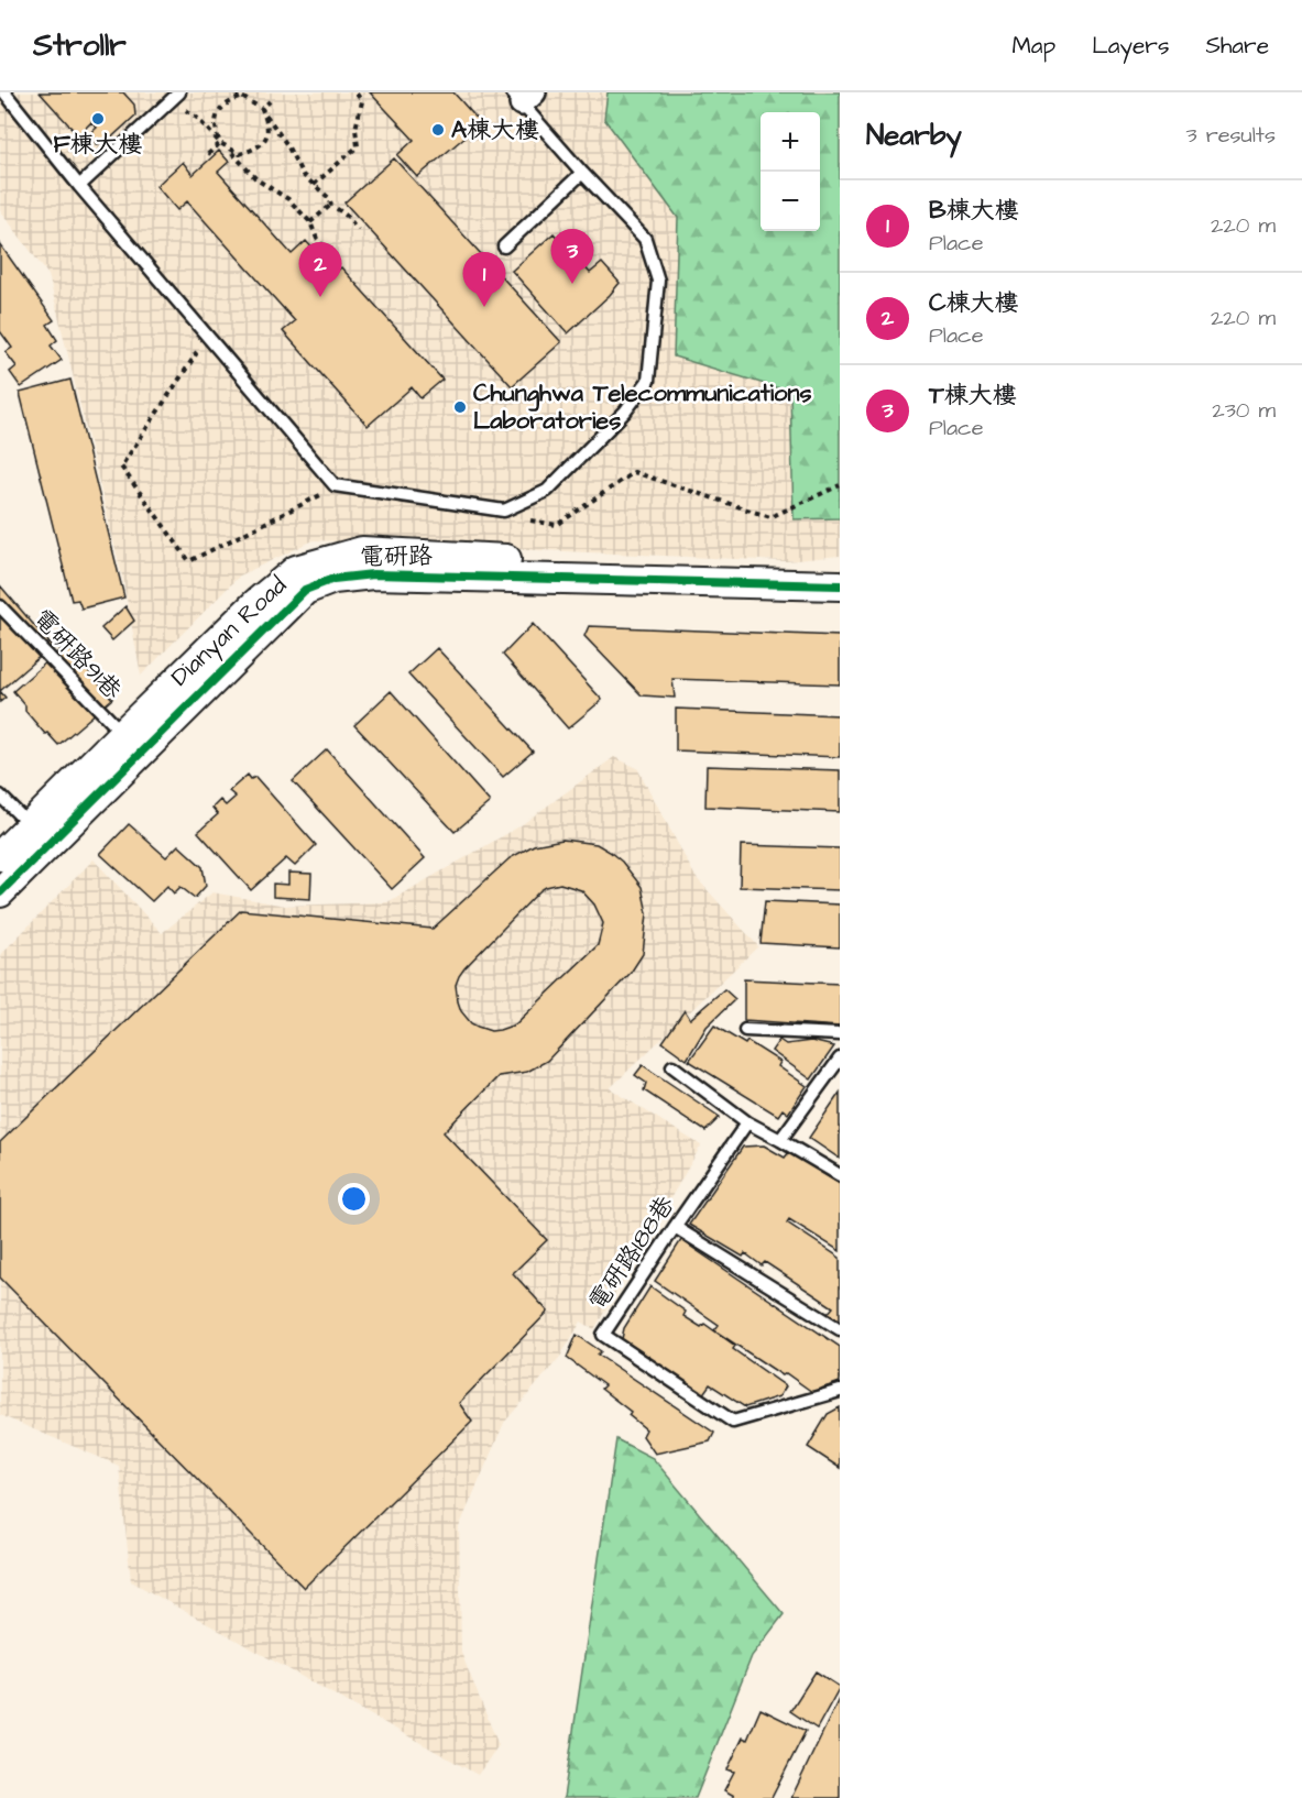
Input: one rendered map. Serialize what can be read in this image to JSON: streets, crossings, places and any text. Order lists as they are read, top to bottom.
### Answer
{
  "streets": {
    "street": ["電研路", "Dianyan Road"],
    "lane": ["電研路91巷", "電研路188巷"]
  },
  "crossings": [
    ["Dianyan Road", "電研路91巷"]
  ],
  "places": ["F棟大樓", "A棟大樓", "Chunghwa Telecommunications Laboratories"],
  "page": {
    "header": "Strollr",
    "nav": ["Map", "Layers", "Share"],
    "heading": ["Nearby", "3 results"],
    "map_buttons": ["+", "−"],
    "list": [
      {
        "mark": "1",
        "name": "B棟大樓",
        "note": "Place",
        "value": "220 m"
      },
      {
        "mark": "2",
        "name": "C棟大樓",
        "note": "Place",
        "value": "220 m"
      },
      {
        "mark": "3",
        "name": "T棟大樓",
        "note": "Place",
        "value": "230 m"
      }
    ],
    "pins": ["3", "2", "1"]
  }
}
